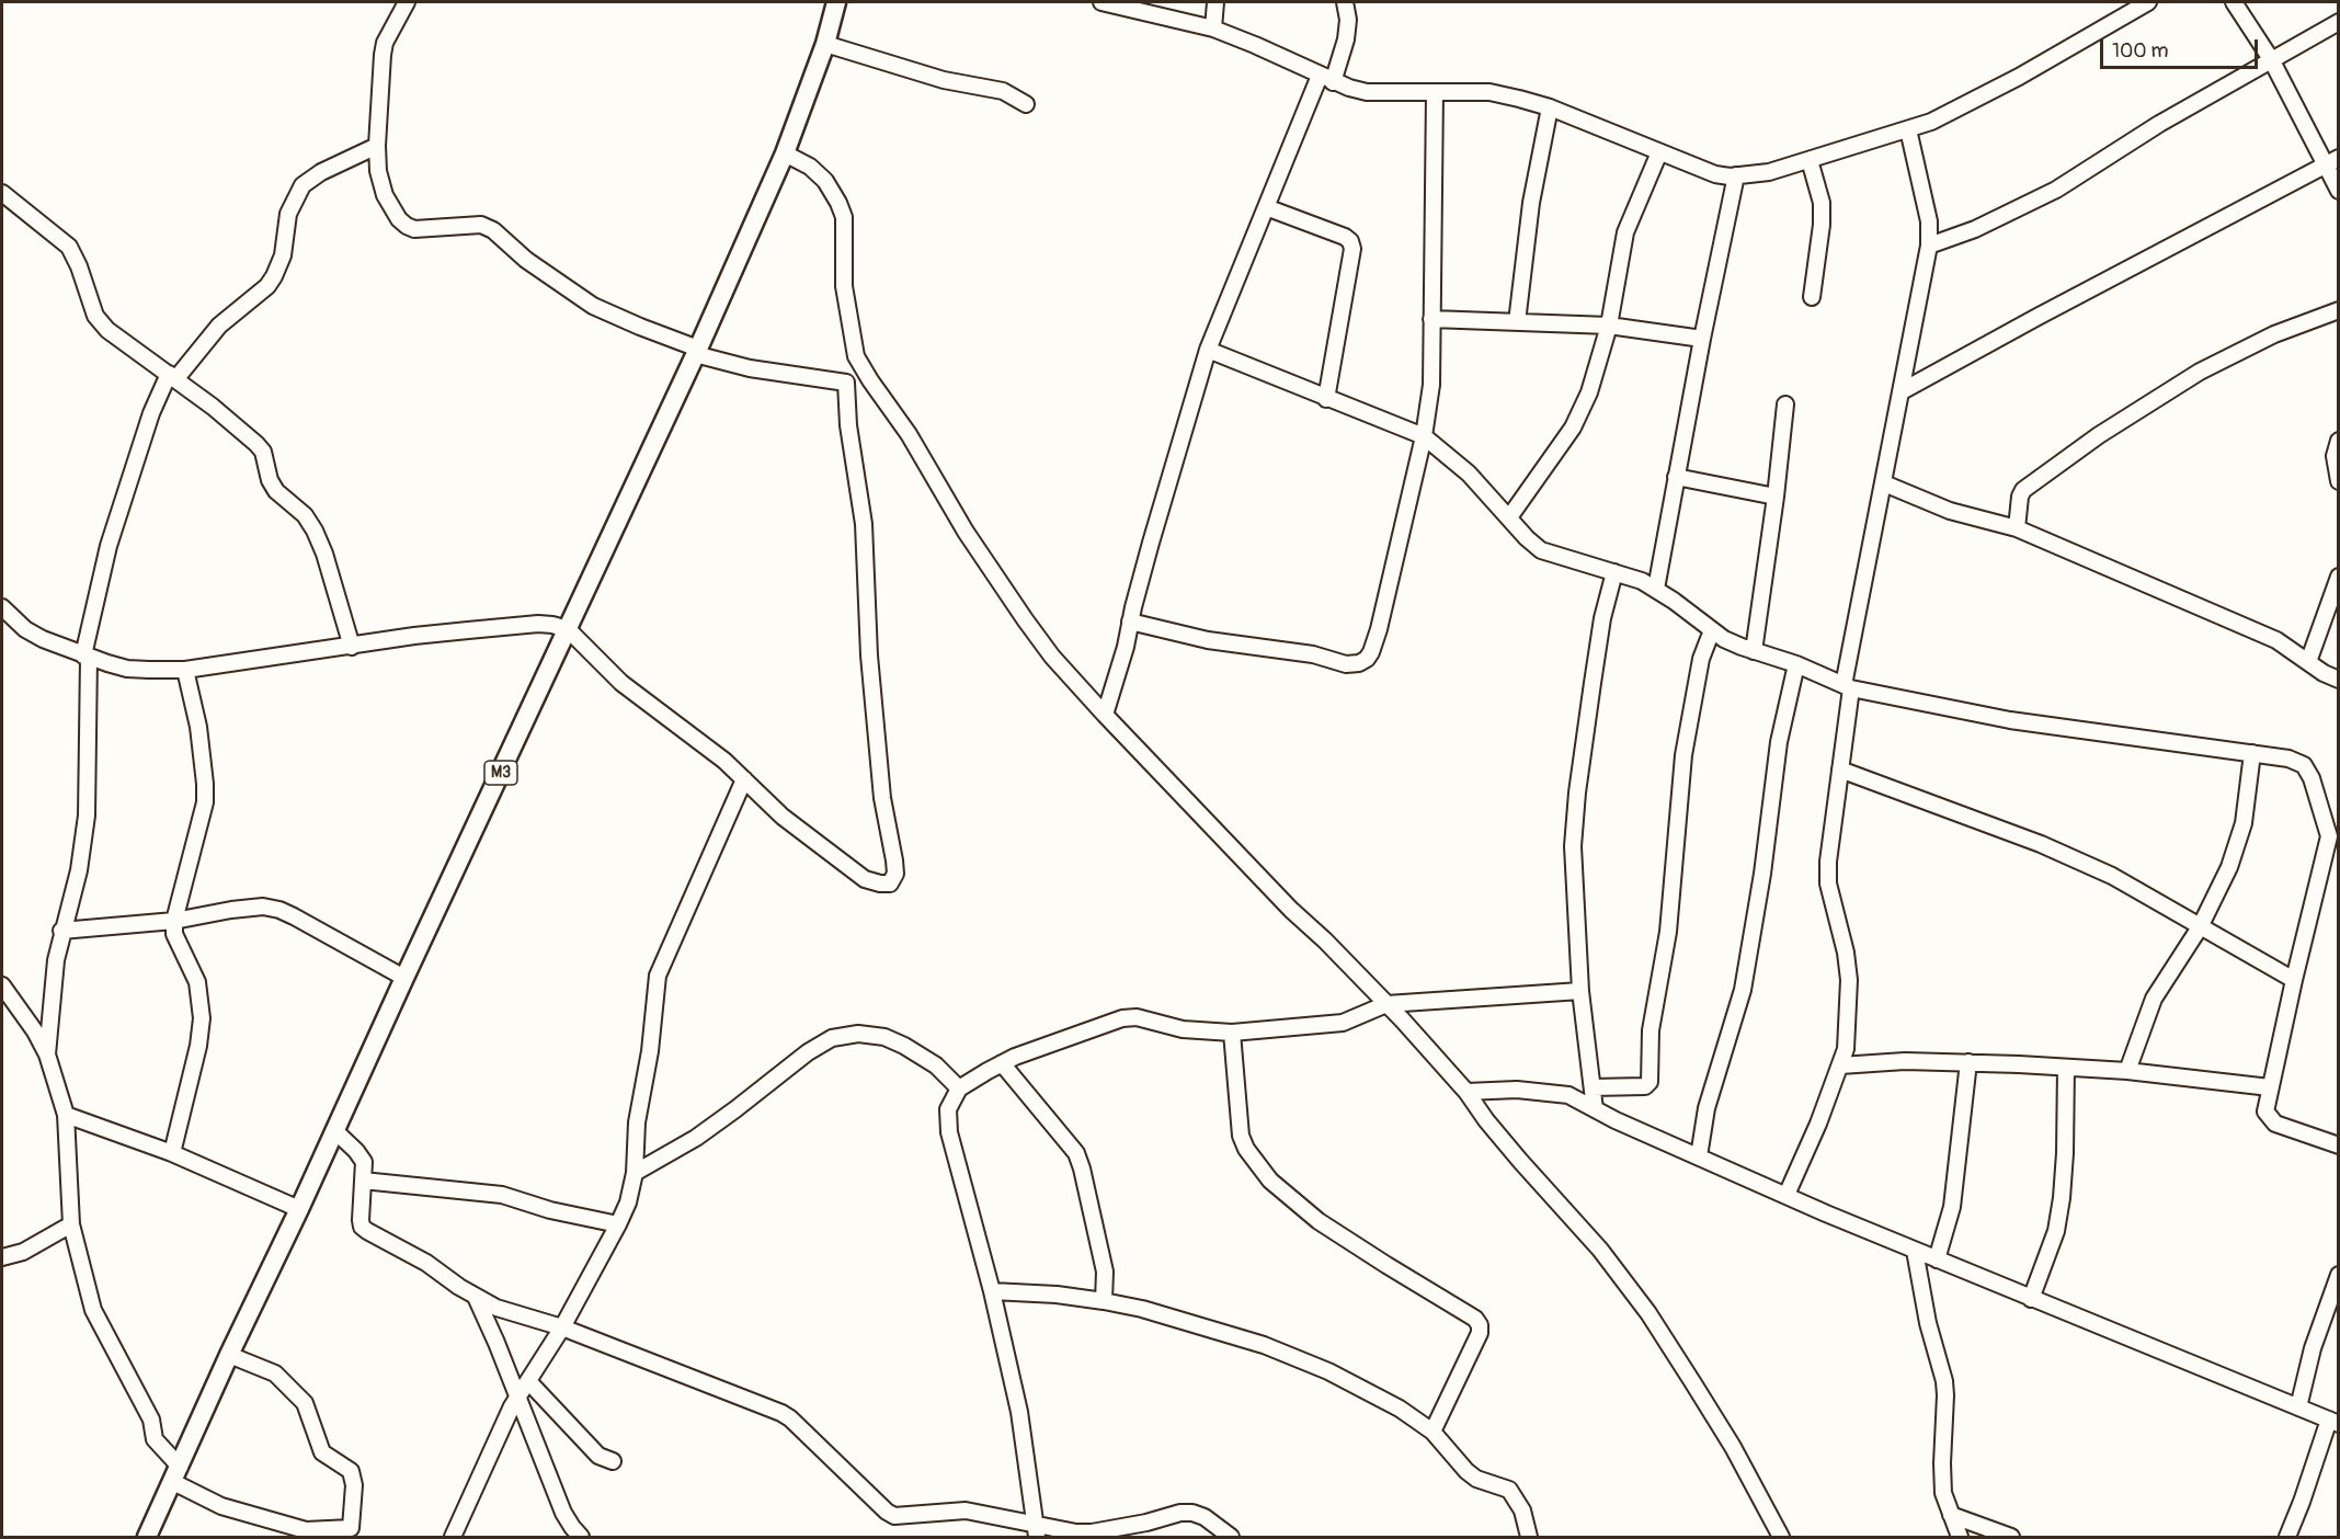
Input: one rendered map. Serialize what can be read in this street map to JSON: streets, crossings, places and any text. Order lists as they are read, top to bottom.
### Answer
{
  "streets": {
    "main road": ["M3"]
  },
  "scale_bar": "100 m"
}
